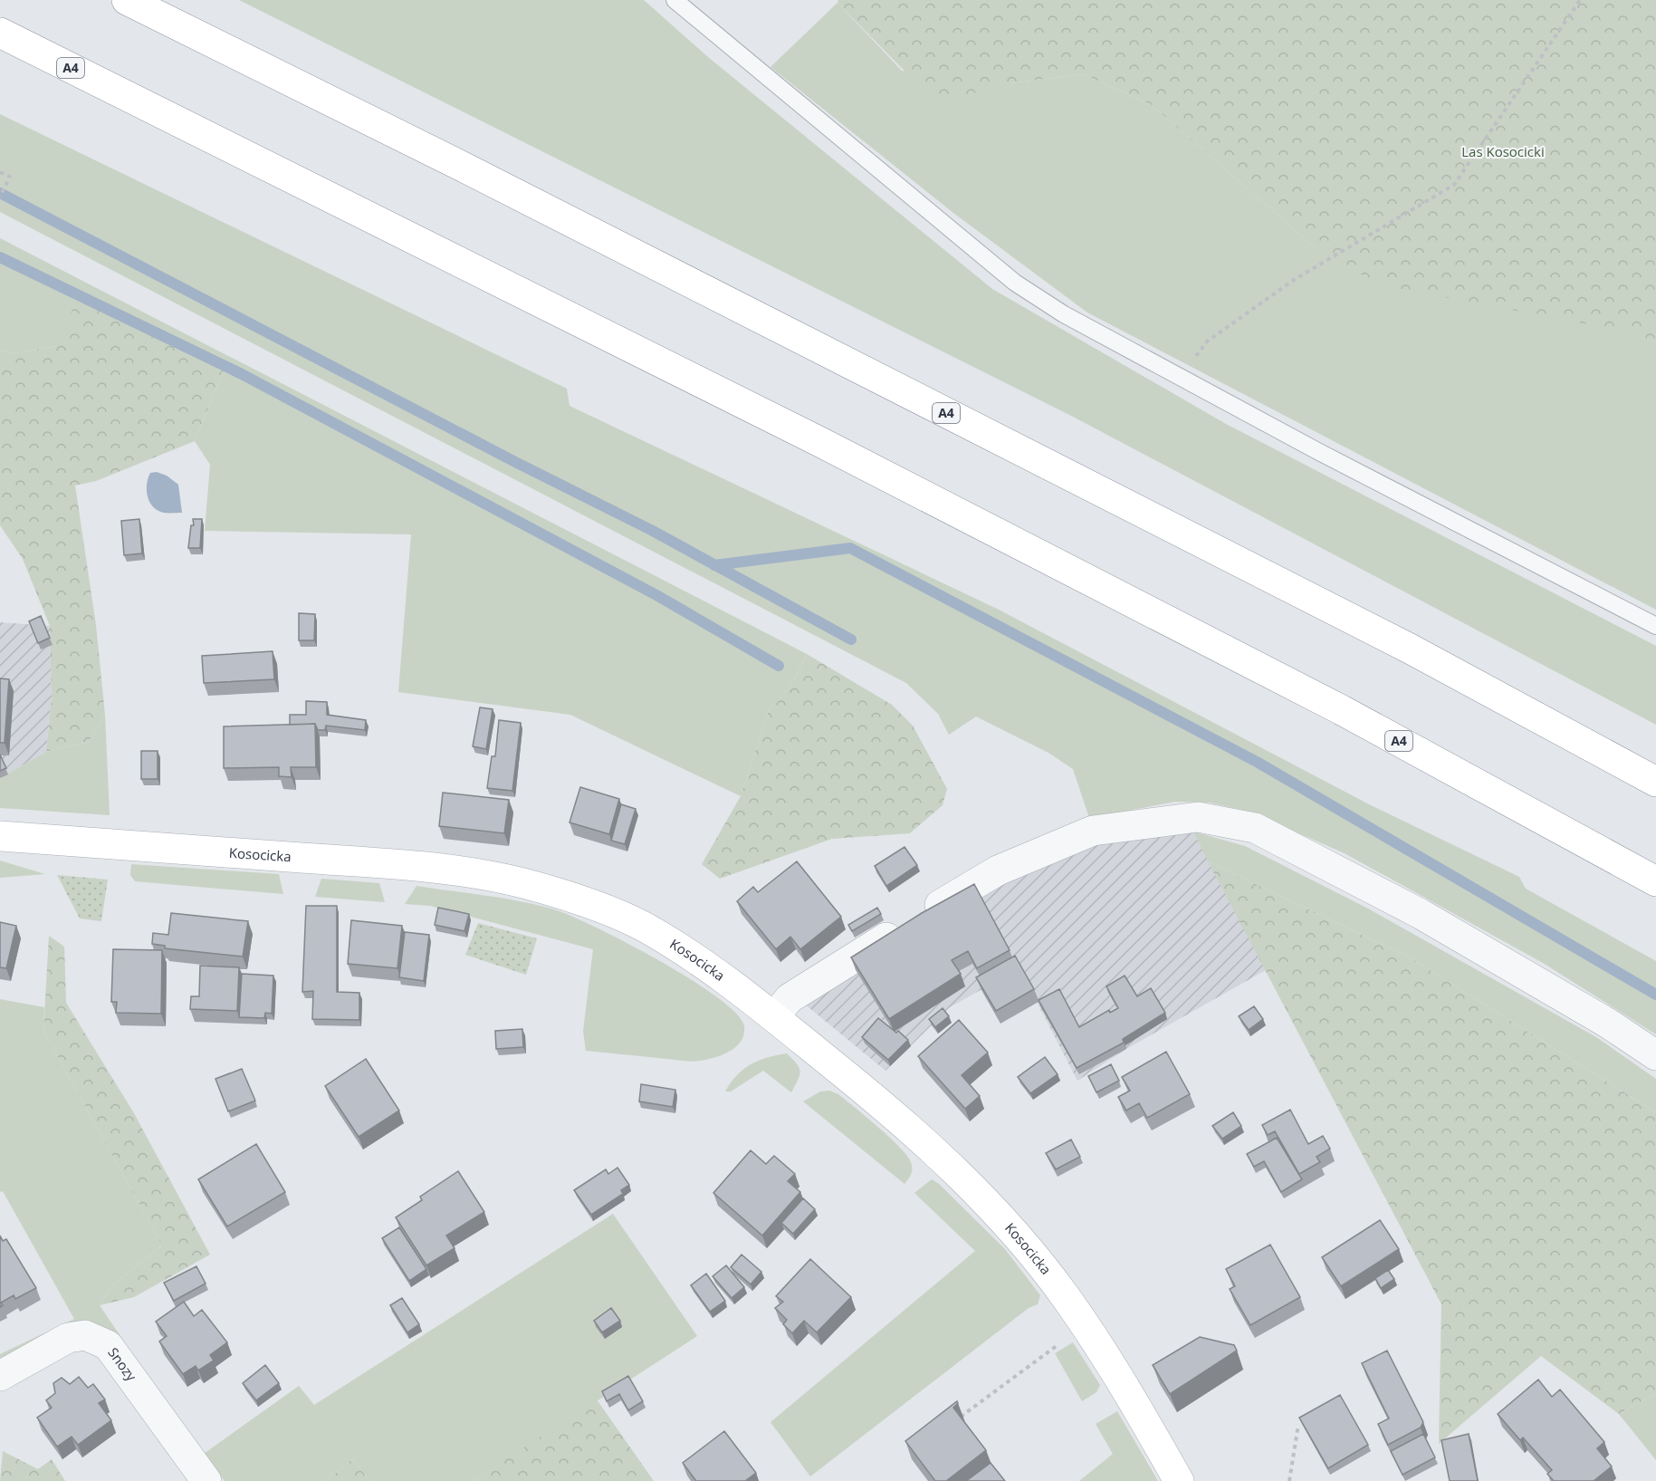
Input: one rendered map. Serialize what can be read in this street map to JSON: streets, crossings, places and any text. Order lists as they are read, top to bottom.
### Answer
{
  "streets": {
    "main road": ["A4", "Kosocicka"],
    "street": ["Snozy"]
  },
  "parks": ["Las Kosocicki"]
}
